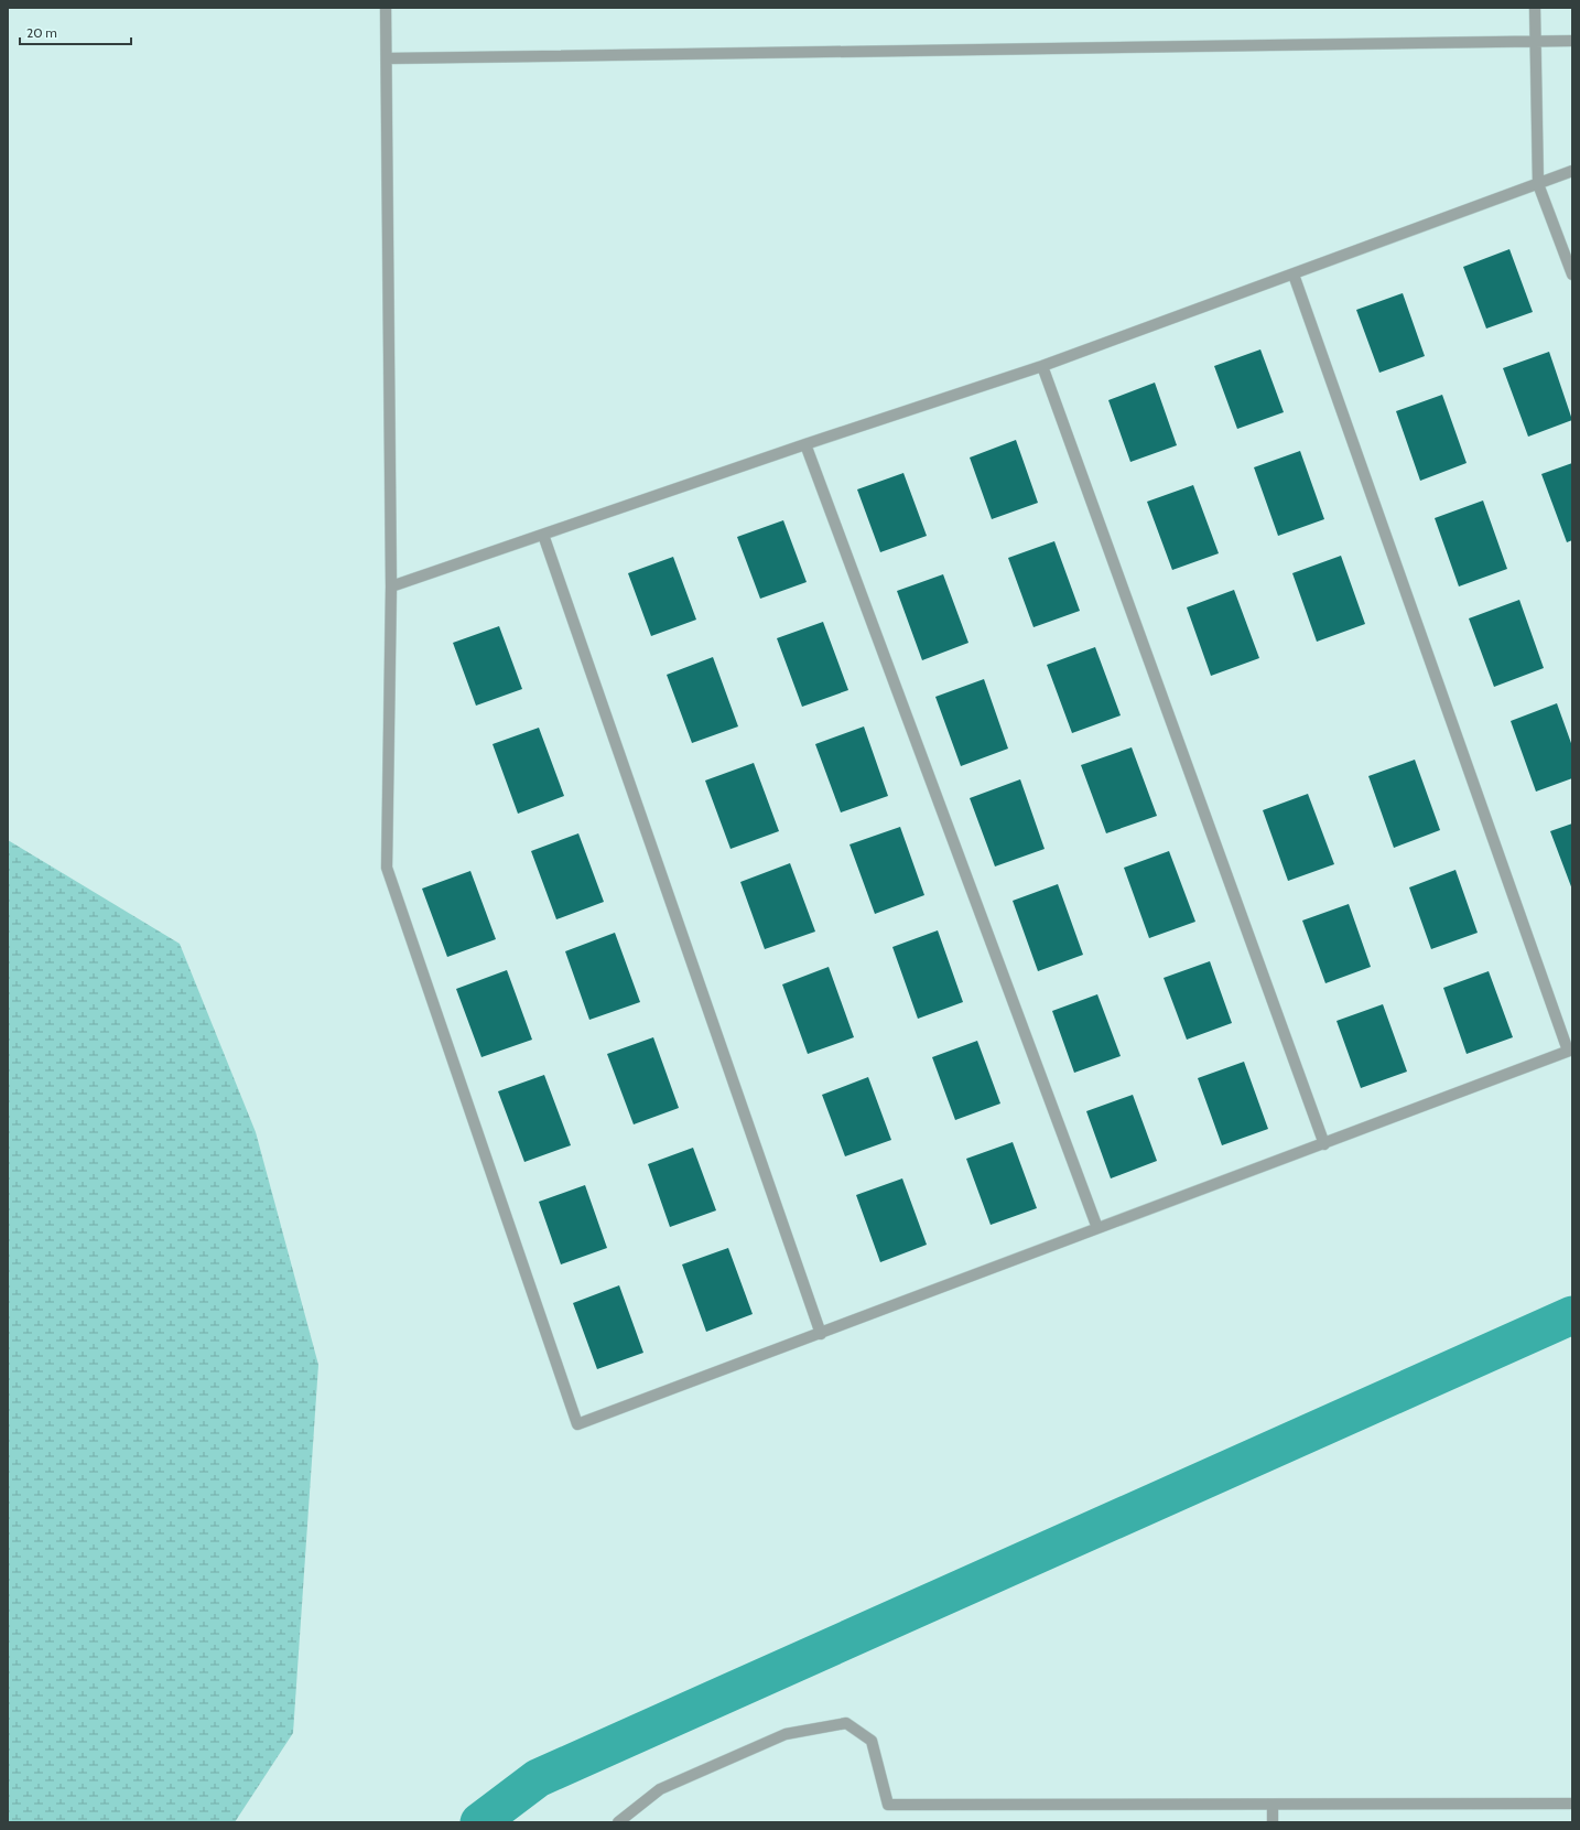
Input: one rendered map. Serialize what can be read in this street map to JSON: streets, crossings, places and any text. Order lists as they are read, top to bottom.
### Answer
{
  "scale_bar": "20 m"
}
